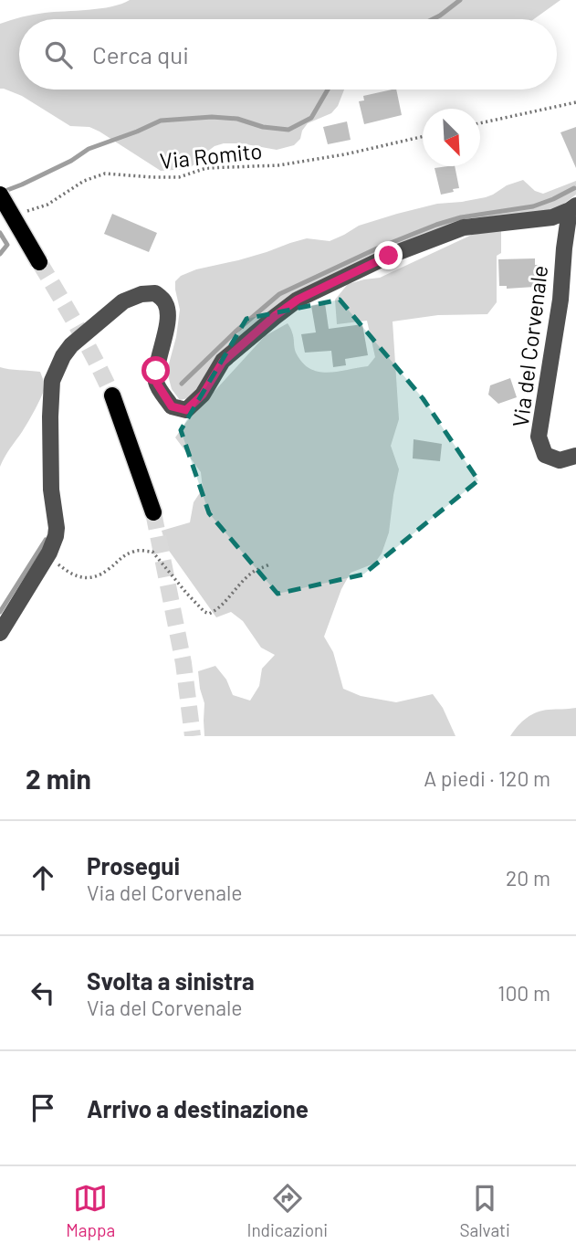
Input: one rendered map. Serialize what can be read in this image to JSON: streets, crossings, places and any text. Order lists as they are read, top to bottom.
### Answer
{
  "streets": {
    "street": ["Via del Corvenale"],
    "path": ["Via Romito"]
  },
  "north": "bottom right",
  "page": {
    "search": "Cerca qui",
    "heading": ["2 min", "A piedi · 120 m"],
    "list": [
      ["Prosegui", "Via del Corvenale", "20 m"],
      ["Svolta a sinistra", "Via del Corvenale", "100 m"],
      "Arrivo a destinazione"
    ],
    "nav": ["Mappa", "Indicazioni", "Salvati"]
  }
}
